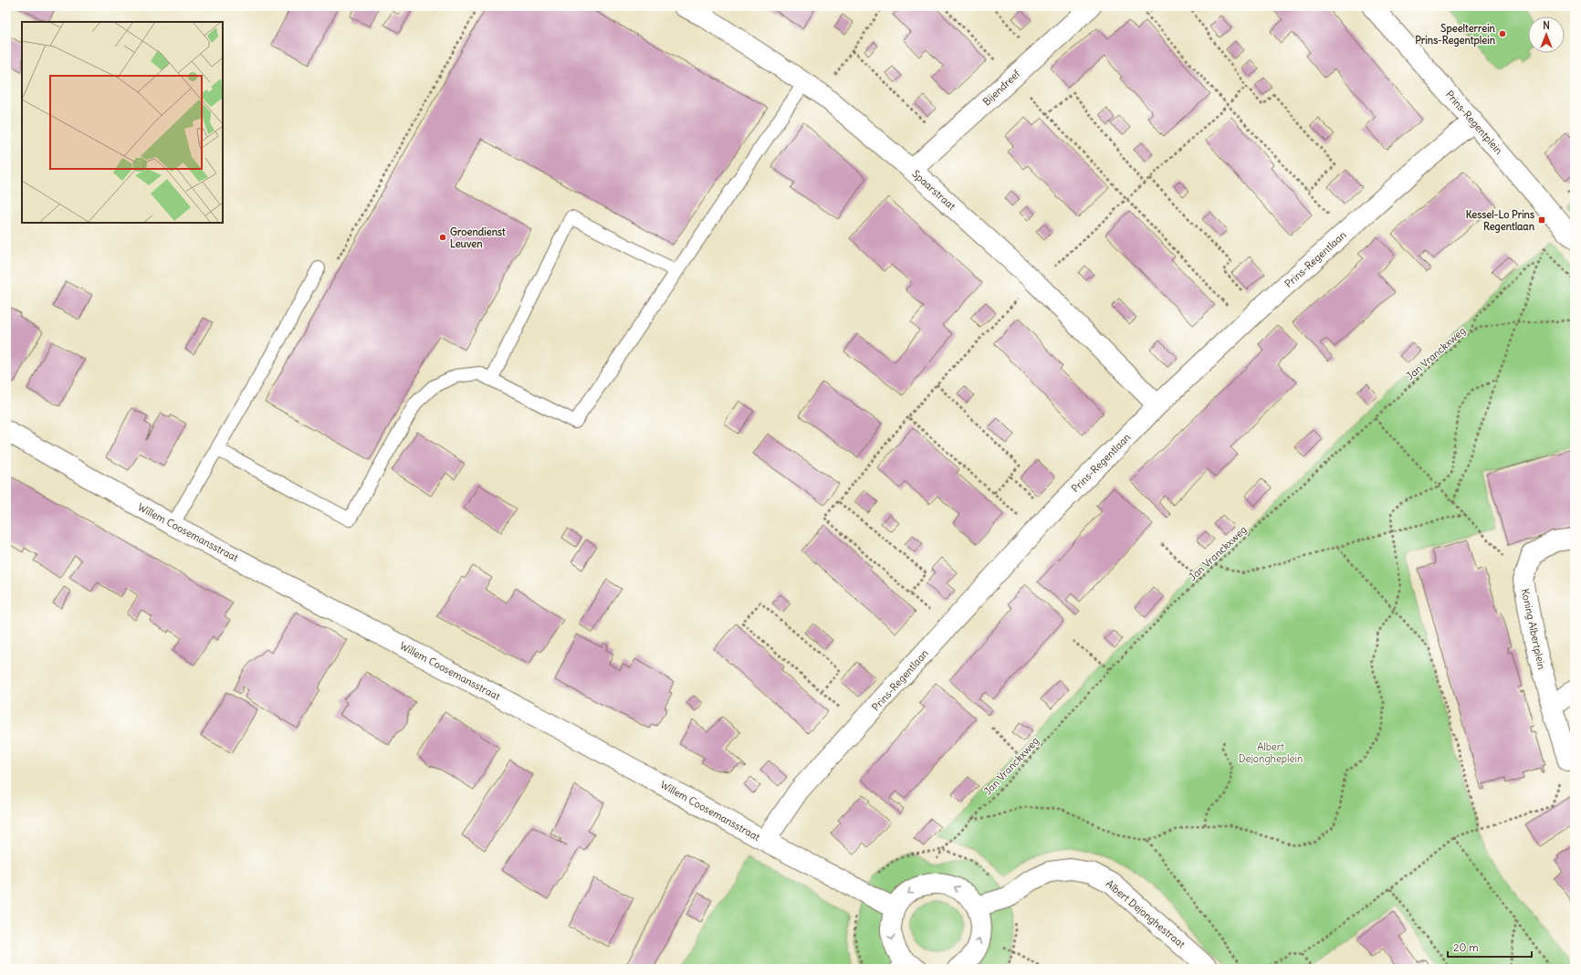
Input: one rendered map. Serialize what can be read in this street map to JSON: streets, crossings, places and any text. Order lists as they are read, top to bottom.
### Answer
{
  "streets": {
    "street": [
      "Bijendreef",
      "Prins-Regentplein",
      "Spaarstraat",
      "Prins-Regentlaan",
      "Willem Coosemansstraat",
      "Koning Albertplein",
      "Albert Dejonghestraat"
    ],
    "path": ["Jan Vranckxweg"]
  },
  "crossings": [
    ["Bijendreef", "Spaarstraat"],
    ["Prins-Regentplein", "Prins-Regentlaan"],
    ["Spaarstraat", "Prins-Regentlaan"],
    ["Prins-Regentlaan", "Willem Coosemansstraat"]
  ],
  "parks": ["Albert Dejongheplein"],
  "places": {
    "other": ["Speelterrein Prins-Regentplein", "Groendienst Leuven"],
    "transit": ["Kessel-Lo Prins Regentlaan"]
  },
  "scale_bar": "20 m",
  "north": "top"
}
